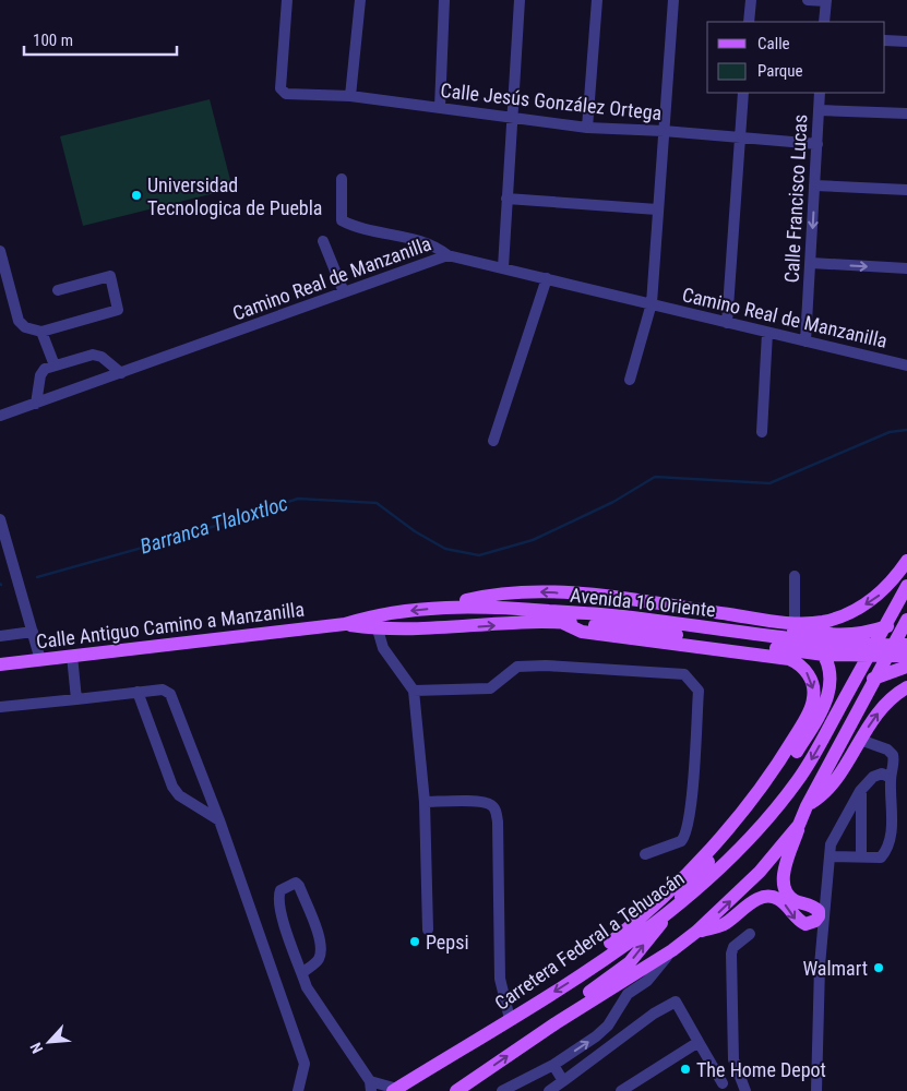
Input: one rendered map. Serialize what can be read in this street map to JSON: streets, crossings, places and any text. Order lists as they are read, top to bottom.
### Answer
{
  "streets": {
    "main road": ["Avenida 16 Oriente", "Calle Antiguo Camino a Manzanilla", "Carretera Federal a Tehuacán"],
    "street": ["Calle Jesús González Ortega", "Calle Francisco Lucas", "Camino Real de Manzanilla"]
  },
  "crossings": [
    ["Calle Jesús González Ortega", "Calle Francisco Lucas"],
    ["Calle Francisco Lucas", "Camino Real de Manzanilla"],
    ["Avenida 16 Oriente", "Calle Antiguo Camino a Manzanilla"],
    ["Avenida 16 Oriente", "Carretera Federal a Tehuacán"]
  ],
  "water": ["Barranca Tlaloxtloc"],
  "places": [
    "Universidad Tecnologica de Puebla",
    "Pepsi",
    "Walmart",
    "The Home Depot"
  ],
  "legend": ["Calle", "Parque"],
  "scale_bar": "100 m",
  "north": "bottom left"
}
